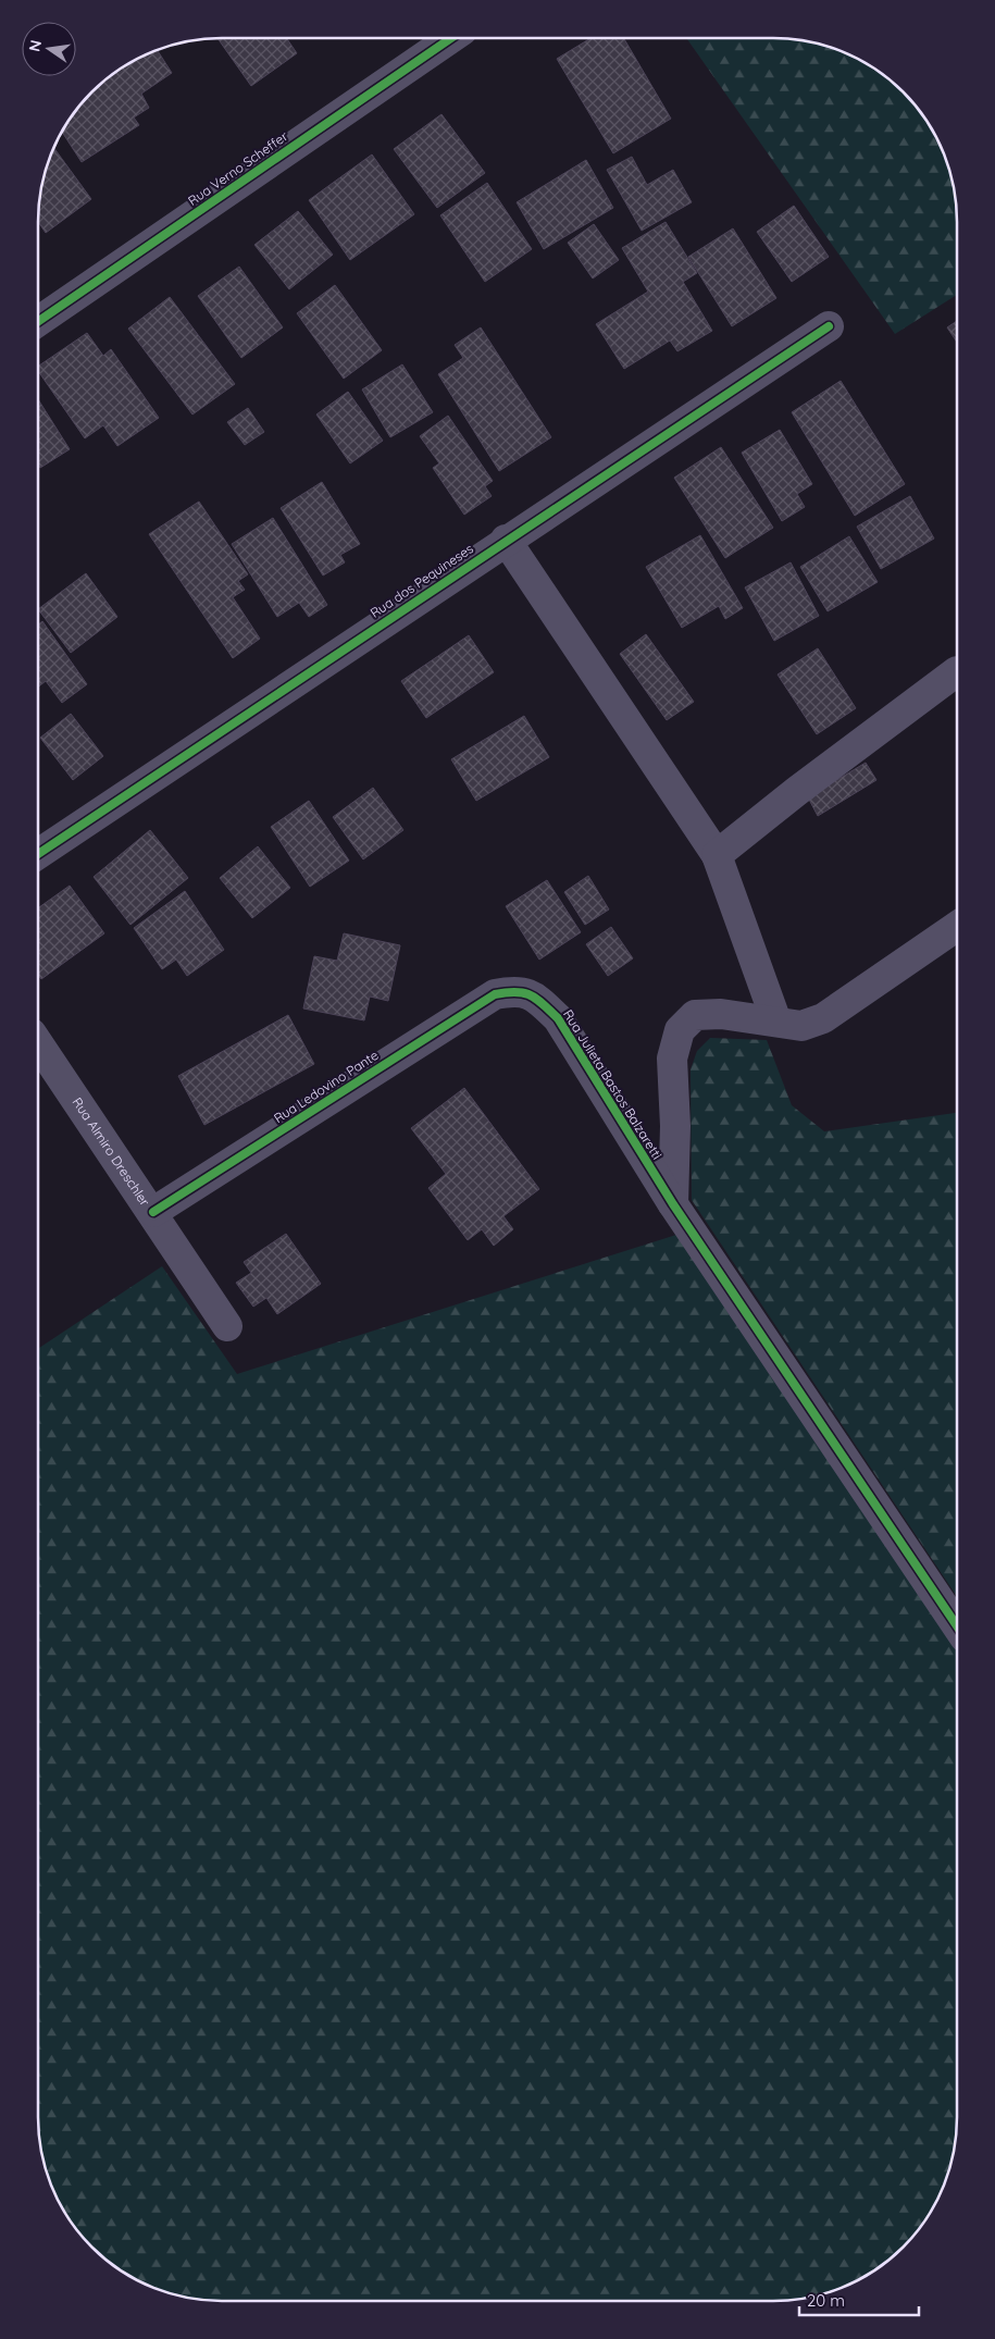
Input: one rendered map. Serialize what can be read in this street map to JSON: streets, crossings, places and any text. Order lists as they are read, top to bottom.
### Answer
{
  "streets": {
    "street": [
      "Rua Verno Scheffer",
      "Rua dos Pequineses",
      "Rua Julieta Bastos Balzaretti",
      "Rua Ledovino Pante",
      "Rua Almiro Dreschler"
    ]
  },
  "crossings": [
    ["Rua Julieta Bastos Balzaretti", "Rua Ledovino Pante"],
    ["Rua Ledovino Pante", "Rua Almiro Dreschler"]
  ],
  "scale_bar": "20 m",
  "north": "left"
}
